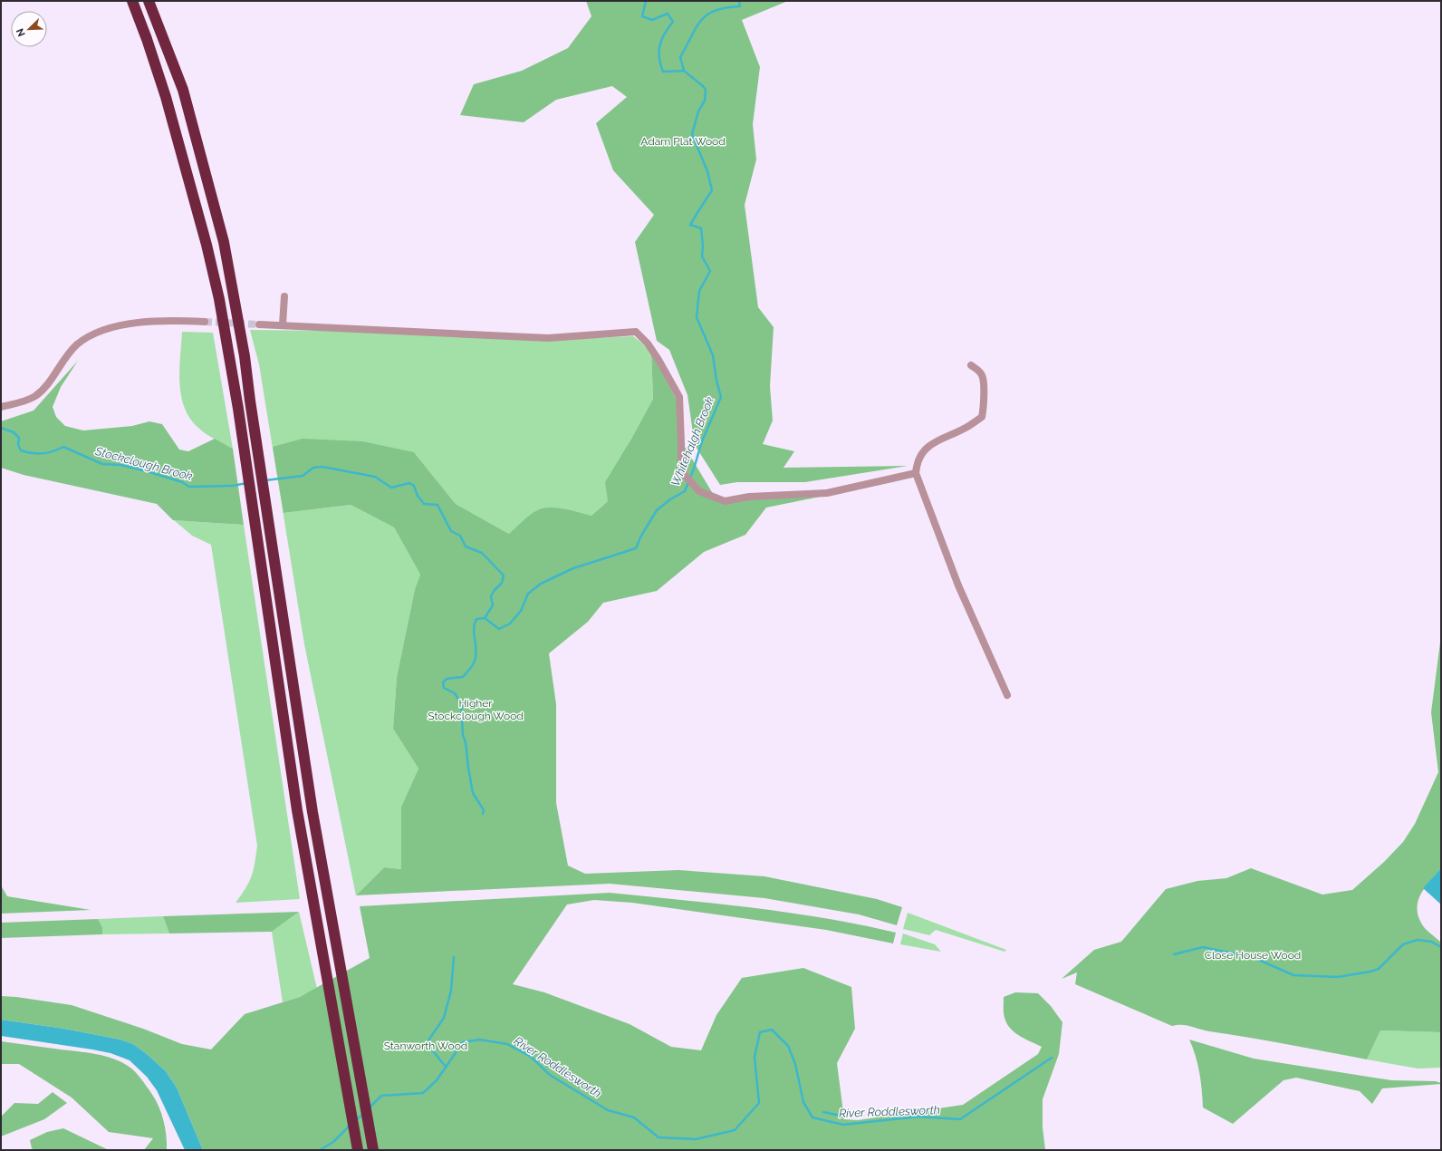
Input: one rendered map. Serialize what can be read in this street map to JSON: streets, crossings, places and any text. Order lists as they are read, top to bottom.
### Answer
{
  "water": ["Whitehalgh Brook", "Stockclough Brook", "River Roddlesworth"],
  "parks": [
    "Adam Plat Wood",
    "Higher Stockclough Wood",
    "Close House Wood",
    "Stanworth Wood"
  ],
  "north": "bottom left"
}
